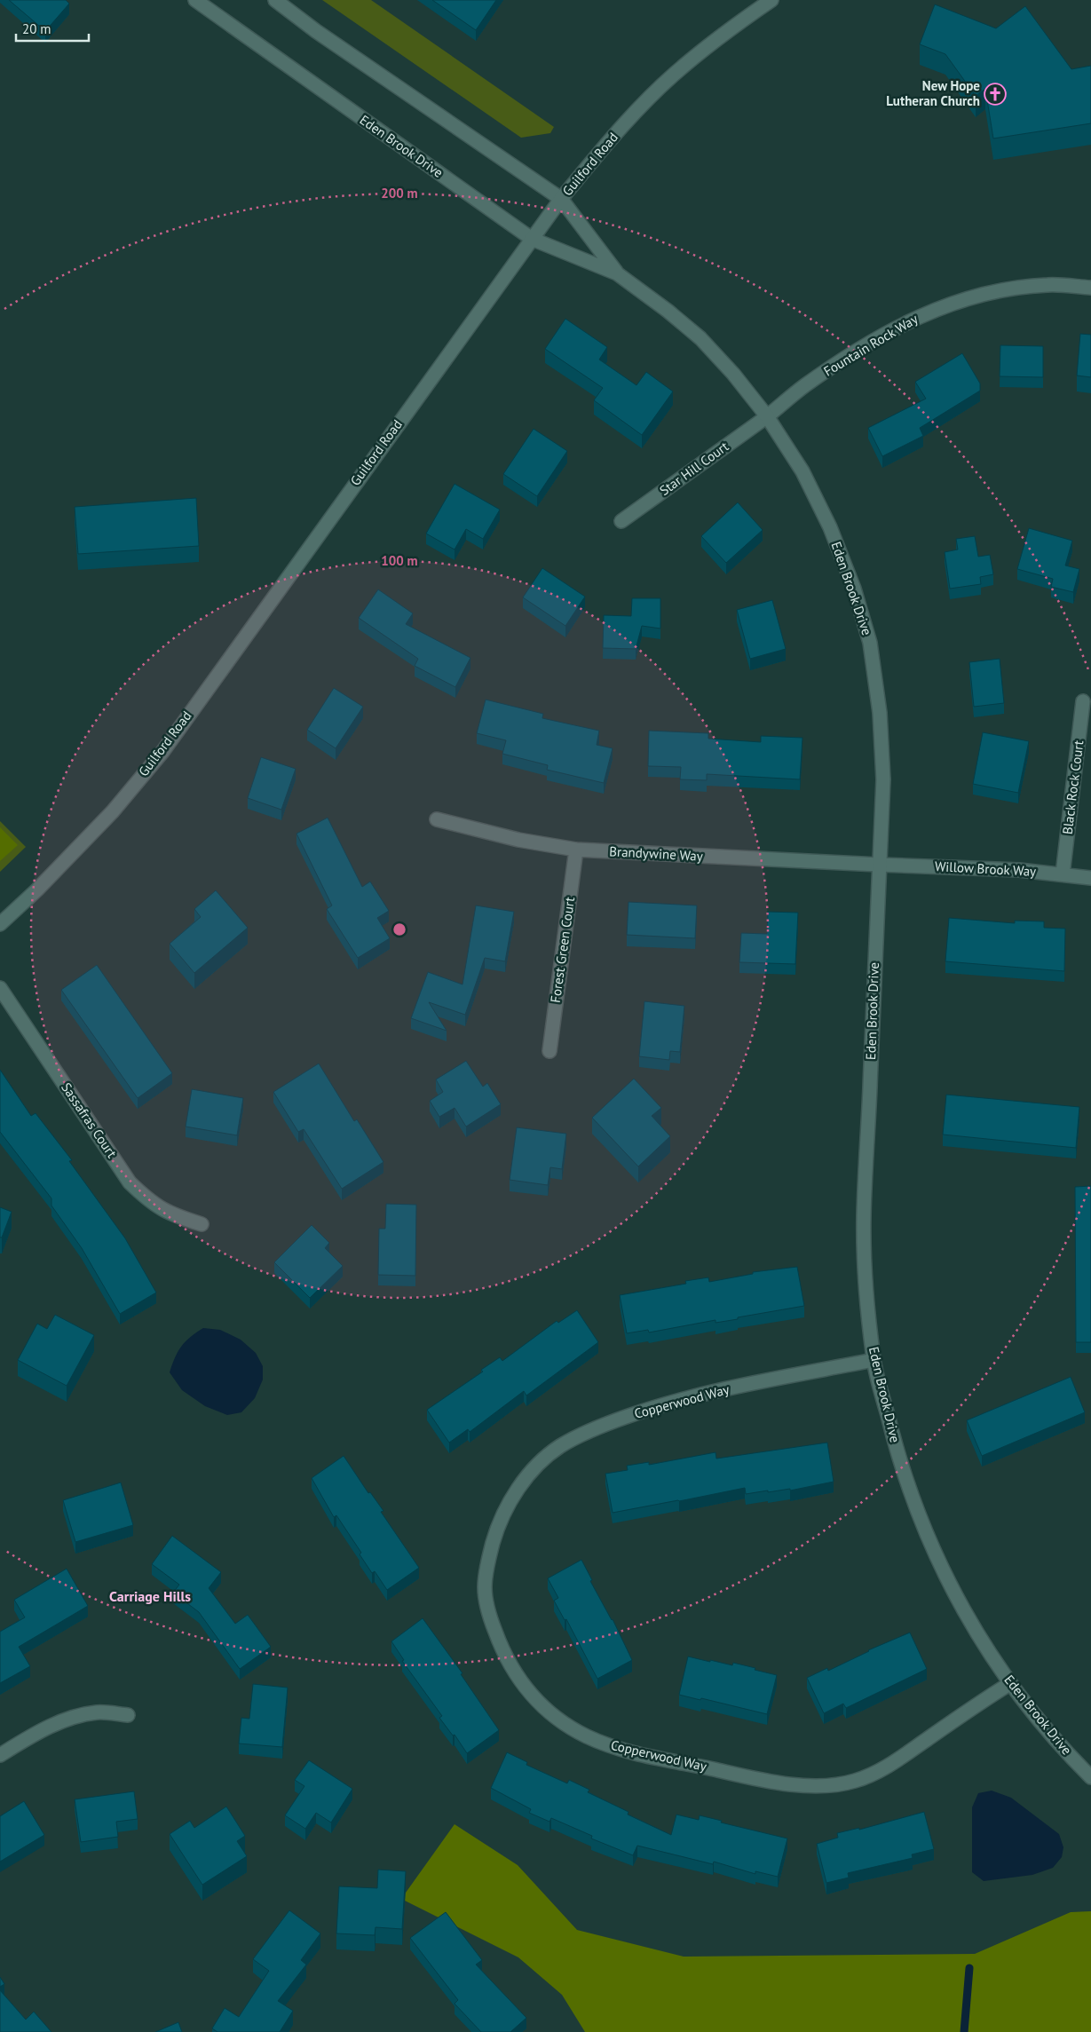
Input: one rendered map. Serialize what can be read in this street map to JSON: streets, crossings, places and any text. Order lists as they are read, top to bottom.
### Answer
{
  "streets": {
    "street": [
      "Eden Brook Drive",
      "Guilford Road",
      "Fountain Rock Way",
      "Star Hill Court",
      "Black Rock Court",
      "Brandywine Way",
      "Willow Brook Way",
      "Forest Green Court",
      "Sassafras Court",
      "Copperwood Way"
    ]
  },
  "crossings": [
    ["Eden Brook Drive", "Guilford Road"],
    ["Eden Brook Drive", "Fountain Rock Way"],
    ["Eden Brook Drive", "Star Hill Court"],
    ["Eden Brook Drive", "Brandywine Way"],
    ["Eden Brook Drive", "Willow Brook Way"],
    ["Eden Brook Drive", "Copperwood Way"],
    ["Fountain Rock Way", "Star Hill Court"],
    ["Black Rock Court", "Willow Brook Way"],
    ["Brandywine Way", "Willow Brook Way"],
    ["Brandywine Way", "Forest Green Court"]
  ],
  "districts": ["Carriage Hills"],
  "places": {
    "church": ["New Hope Lutheran Church"]
  },
  "scale_bar": "20 m",
  "rings": ["200 m", "100 m"]
}
